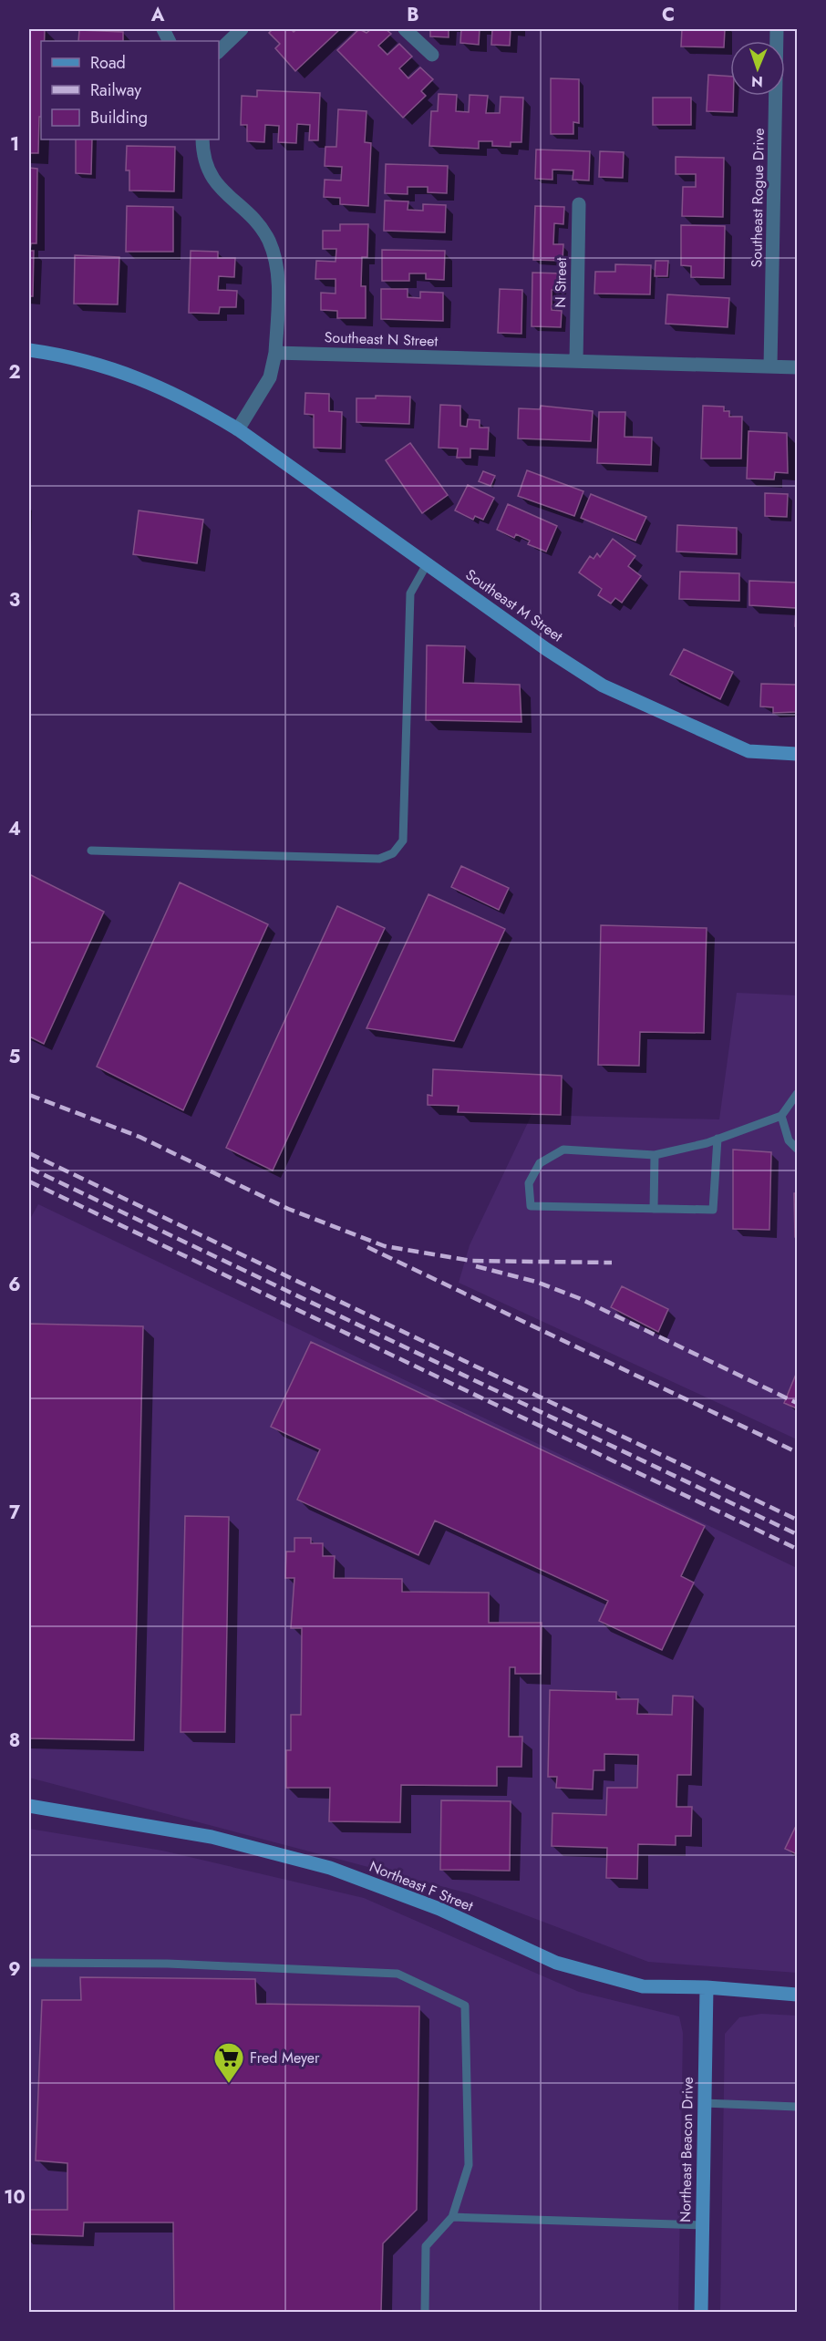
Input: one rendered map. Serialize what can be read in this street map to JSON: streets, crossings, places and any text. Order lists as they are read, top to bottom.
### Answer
{
  "streets": {
    "street": [
      "Southeast Rogue Drive",
      "N Street",
      "Southeast N Street",
      "Southeast M Street",
      "Northeast F Street",
      "Northeast Beacon Drive"
    ]
  },
  "crossings": [
    ["Southeast Rogue Drive", "Southeast N Street"],
    ["N Street", "Southeast N Street"],
    ["Northeast F Street", "Northeast Beacon Drive"]
  ],
  "places": {
    "supermarket": ["Fred Meyer"]
  },
  "legend": ["Road", "Railway", "Building"],
  "north": "bottom",
  "grid": {
    "columns": ["A", "B", "C"],
    "rows": [
      "1",
      "2",
      "3",
      "4",
      "5",
      "6",
      "7",
      "8",
      "9",
      "10"
    ]
  }
}
